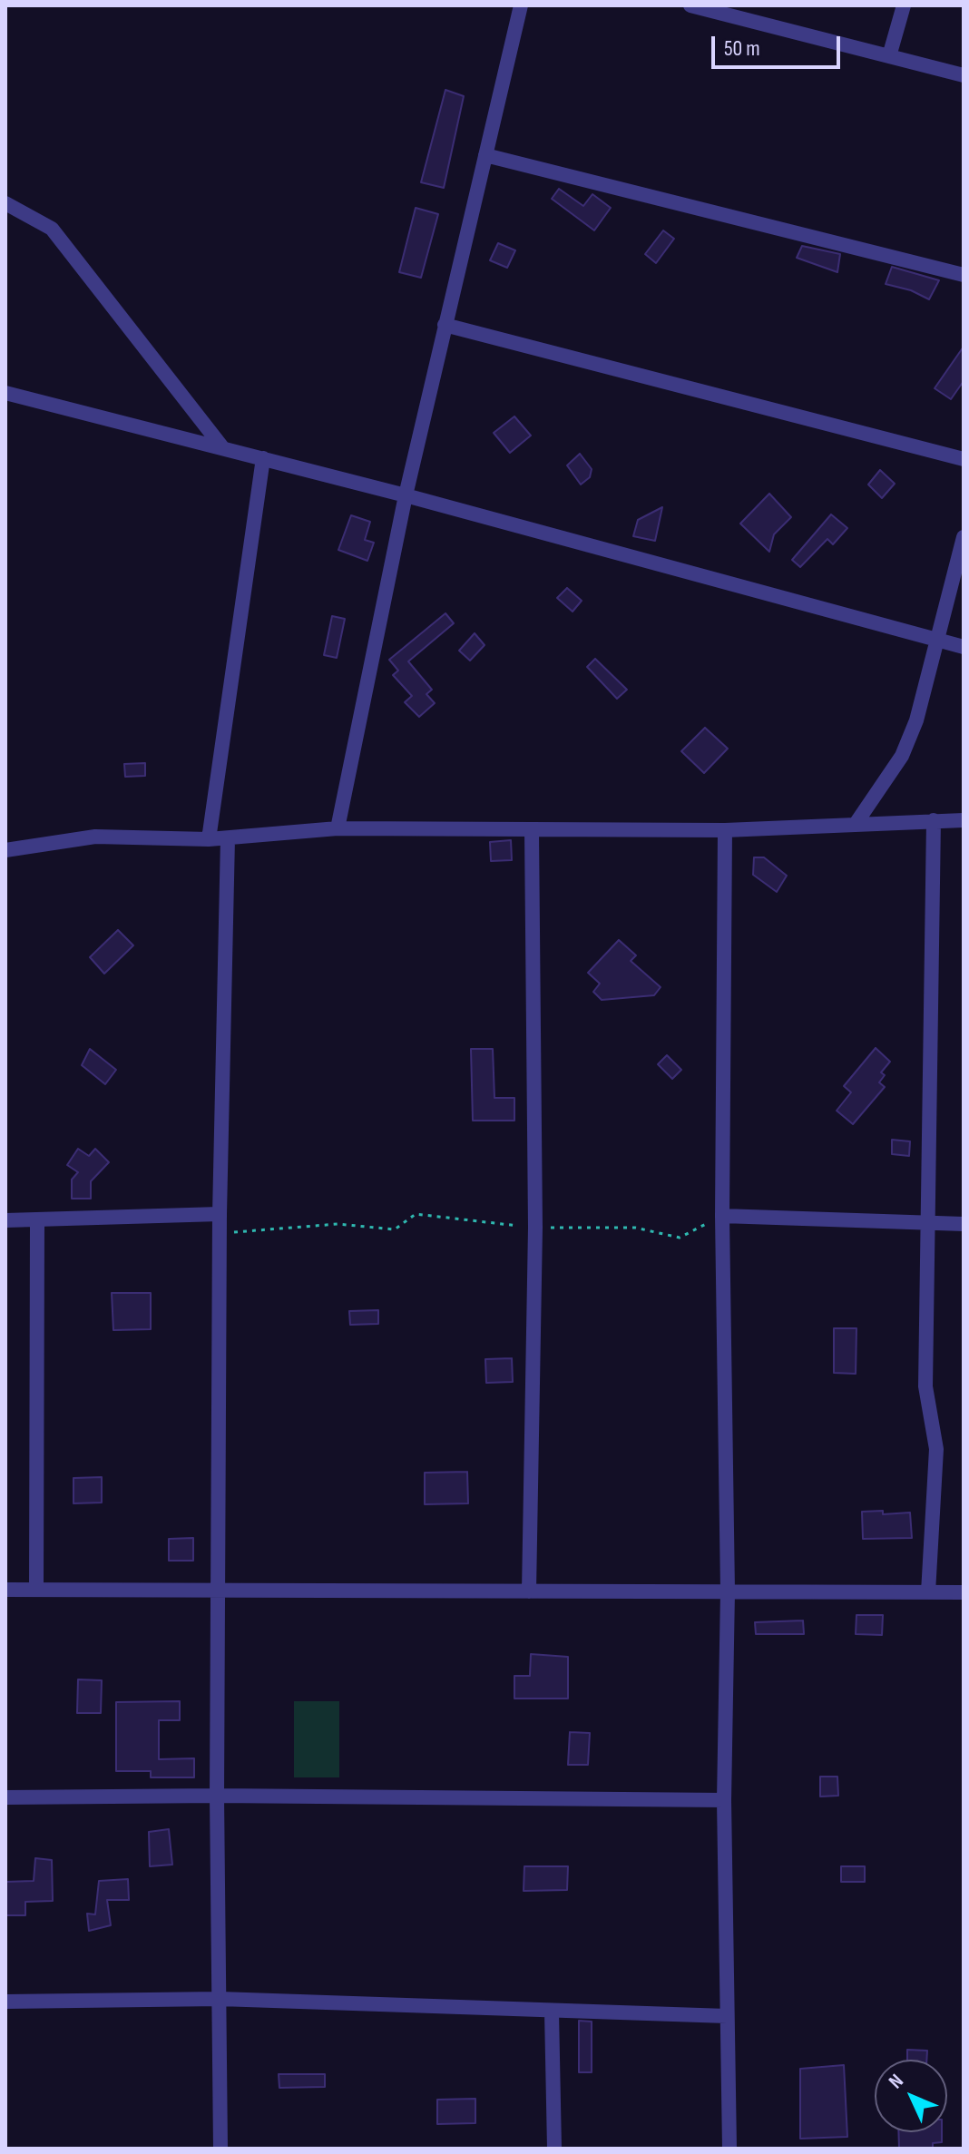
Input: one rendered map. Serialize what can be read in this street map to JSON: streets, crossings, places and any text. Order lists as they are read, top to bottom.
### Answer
{
  "scale_bar": "50 m",
  "north": "top left"
}
